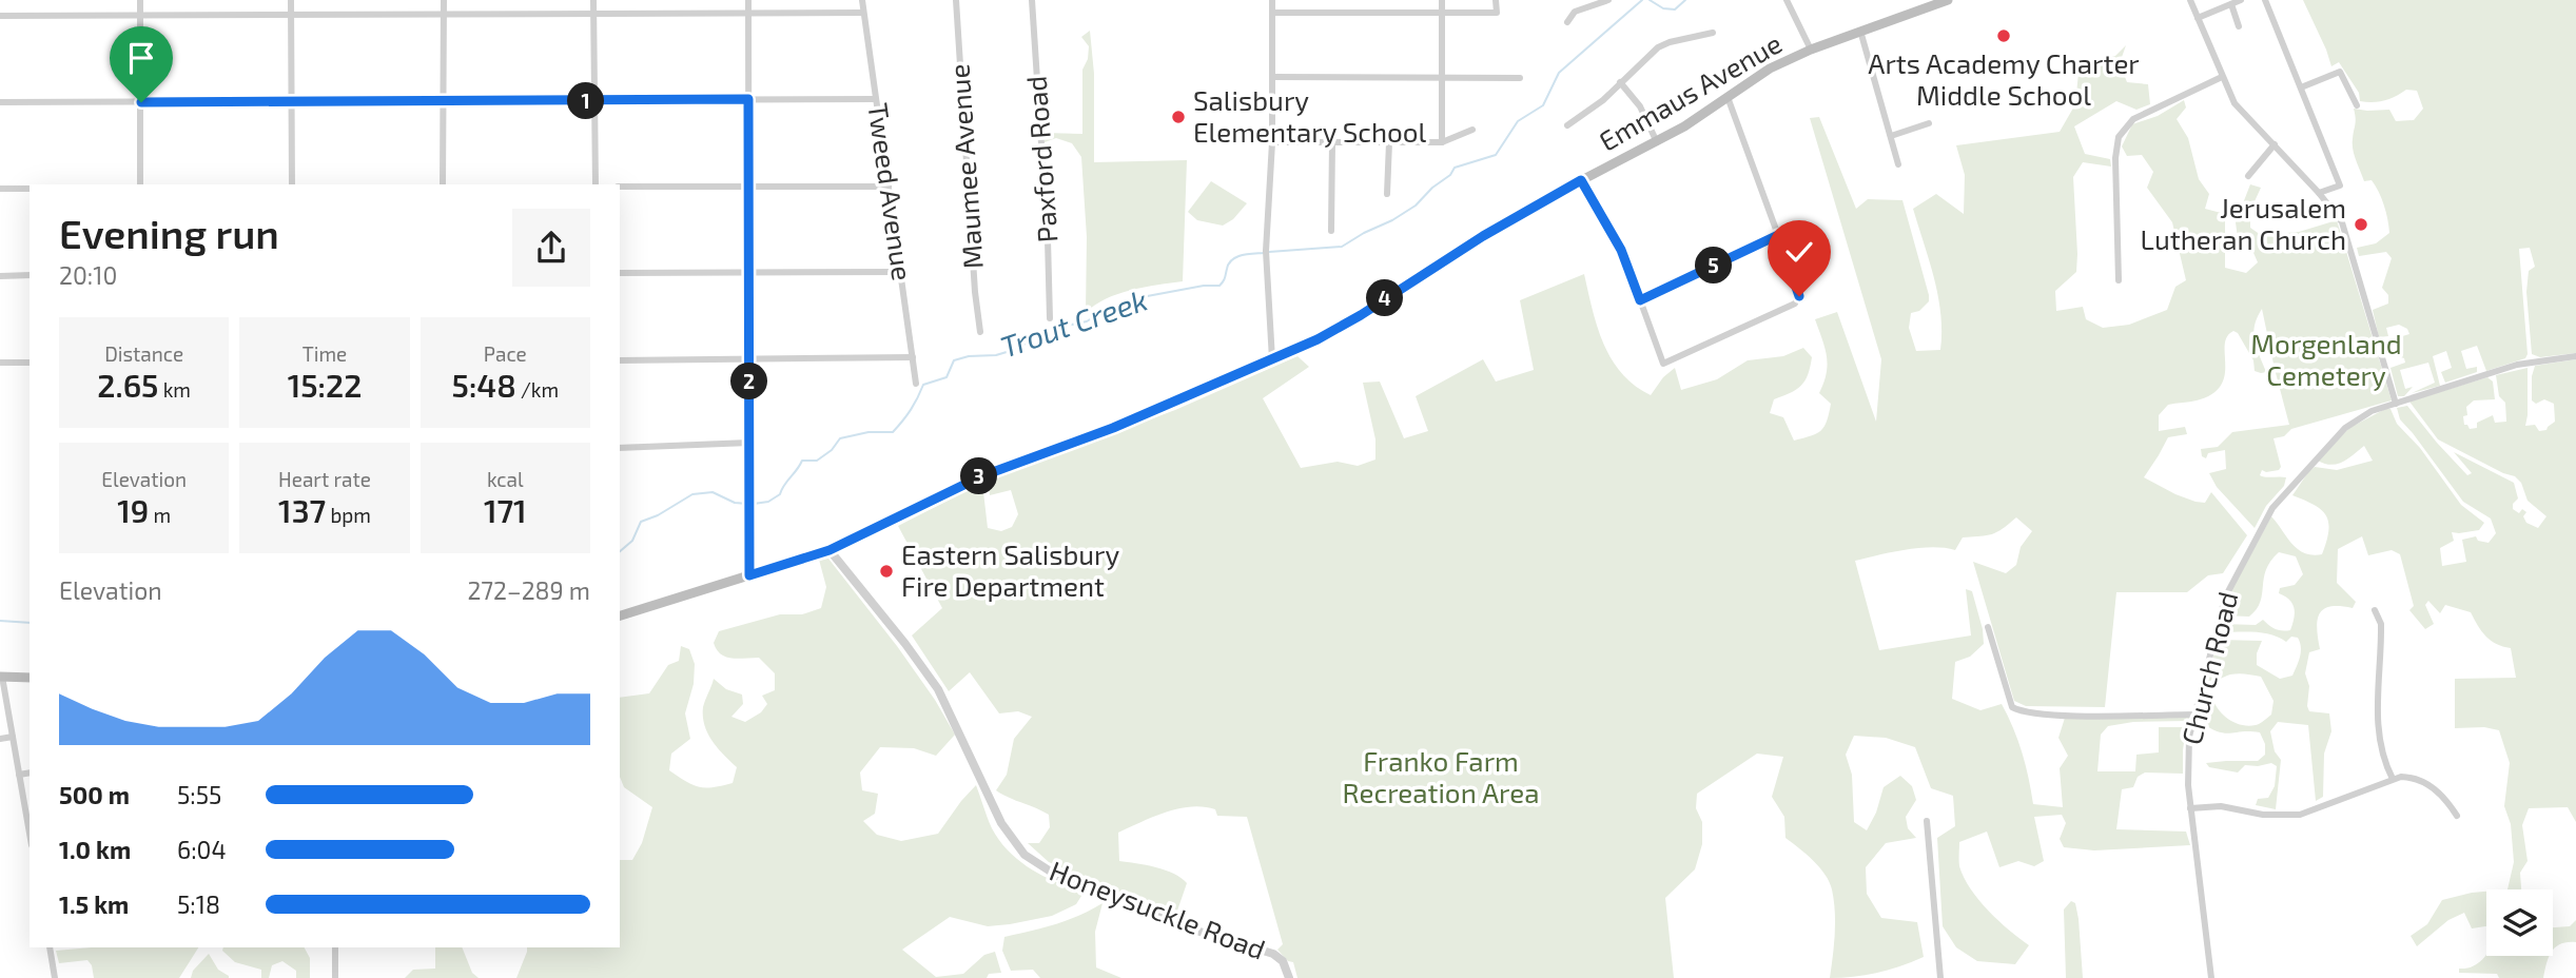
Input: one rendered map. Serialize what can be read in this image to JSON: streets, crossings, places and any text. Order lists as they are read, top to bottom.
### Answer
{
  "streets": {
    "main road": ["Emmaus Avenue"],
    "street": [
      "Paxford Road",
      "Maumee Avenue",
      "Tweed Avenue",
      "Church Road",
      "Honeysuckle Road"
    ]
  },
  "crossings": [
    ["Emmaus Avenue", "Honeysuckle Road"]
  ],
  "water": ["Trout Creek"],
  "parks": ["Morgenland Cemetery", "Franko Farm Recreation Area"],
  "places": [
    "Arts Academy Charter Middle School",
    "Salisbury Elementary School",
    "Jerusalem Lutheran Church",
    "Eastern Salisbury Fire Department"
  ],
  "page": {
    "pins": [
      "1",
      "5",
      "4",
      "2",
      "3"
    ],
    "heading": ["Evening run", "20:10"],
    "stats": [
      ["Distance", "2.65 km"],
      ["Time", "15:22"],
      ["Pace", "5:48 /km"],
      ["Elevation", "19 m"],
      ["Heart rate", "137 bpm"],
      ["kcal", "171"]
    ],
    "chart": ["Elevation", "272–289 m"],
    "list": [
      {
        "name": "500 m",
        "note": "5:55"
      },
      {
        "name": "1.0 km",
        "note": "6:04"
      },
      {
        "name": "1.5 km",
        "note": "5:18"
      }
    ]
  }
}
